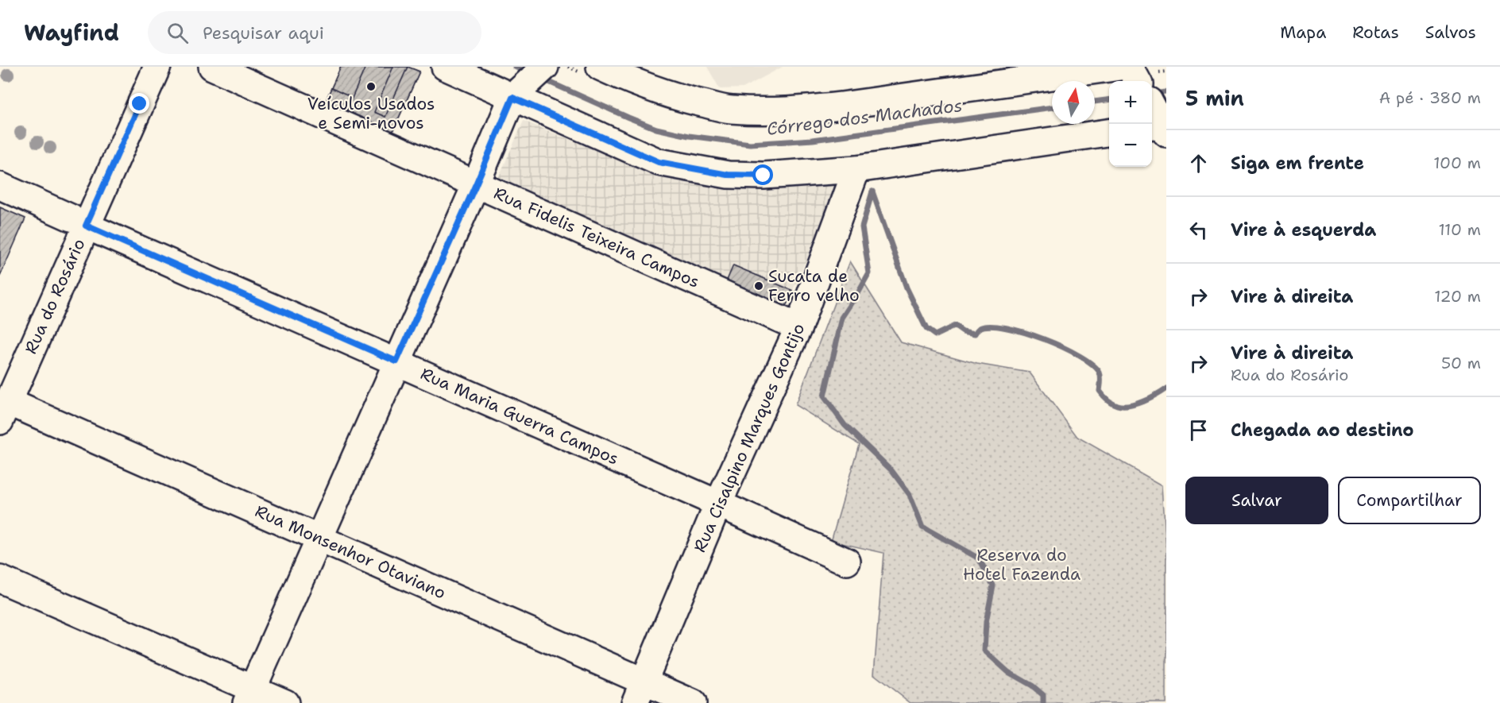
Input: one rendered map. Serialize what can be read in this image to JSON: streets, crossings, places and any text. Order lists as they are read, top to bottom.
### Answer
{
  "streets": {
    "street": [
      "Rua Fidelis Teixeira Campos",
      "Rua do Rosário",
      "Rua Maria Guerra Campos",
      "Rua Cisalpino Marques Gontijo",
      "Rua Monsenhor Otaviano"
    ]
  },
  "crossings": [
    ["Rua Fidelis Teixeira Campos", "Rua Cisalpino Marques Gontijo"],
    ["Rua do Rosário", "Rua Maria Guerra Campos"],
    ["Rua do Rosário", "Rua Monsenhor Otaviano"],
    ["Rua Maria Guerra Campos", "Rua Cisalpino Marques Gontijo"],
    ["Rua Cisalpino Marques Gontijo", "Rua Monsenhor Otaviano"]
  ],
  "water": ["Córrego dos Machados"],
  "parks": ["Reserva do Hotel Fazenda"],
  "places": ["Veículos Usados e Semi-novos", "Sucata de Ferro velho"],
  "north": "top",
  "page": {
    "header": "Wayfind",
    "search": "Pesquisar aqui",
    "nav": ["Mapa", "Rotas", "Salvos"],
    "heading": ["5 min", "A pé · 380 m"],
    "map_buttons": ["+", "−"],
    "list": [
      ["Siga em frente", "100 m"],
      ["Vire à esquerda", "110 m"],
      ["Vire à direita", "120 m"],
      ["Vire à direita", "Rua do Rosário", "50 m"],
      "Chegada ao destino"
    ],
    "buttons": ["Salvar", "Compartilhar"]
  }
}
